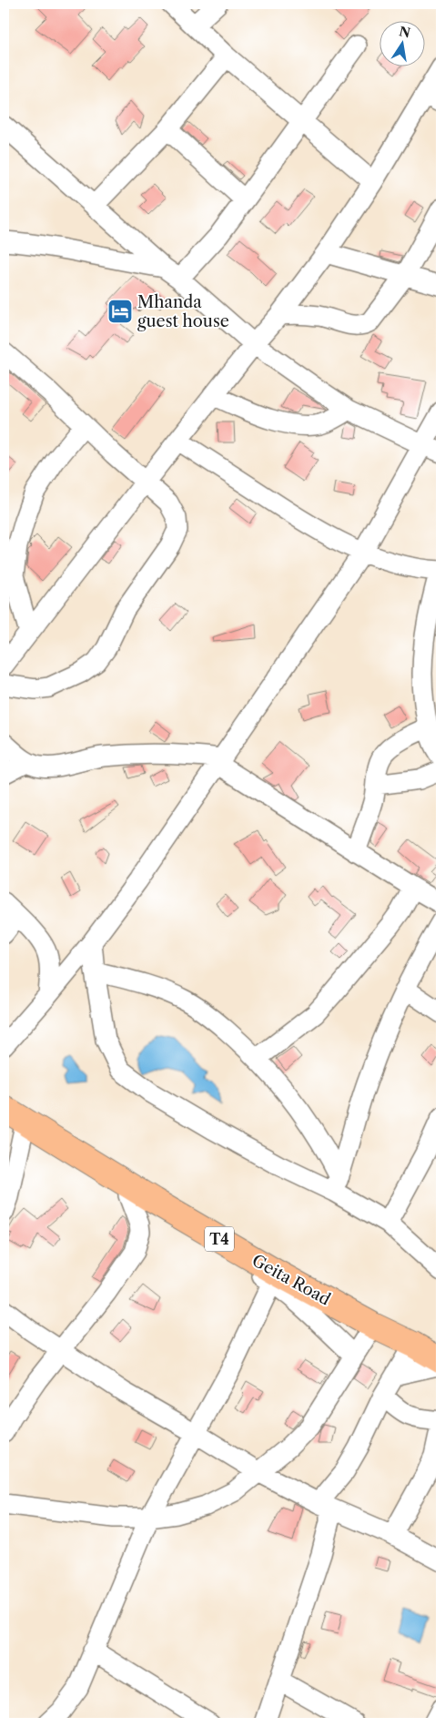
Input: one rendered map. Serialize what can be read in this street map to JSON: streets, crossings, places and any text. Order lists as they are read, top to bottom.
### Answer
{
  "streets": {
    "highway": ["T4", "Geita Road"]
  },
  "places": {
    "hotel": ["Mhanda guest house"]
  },
  "north": "top"
}
